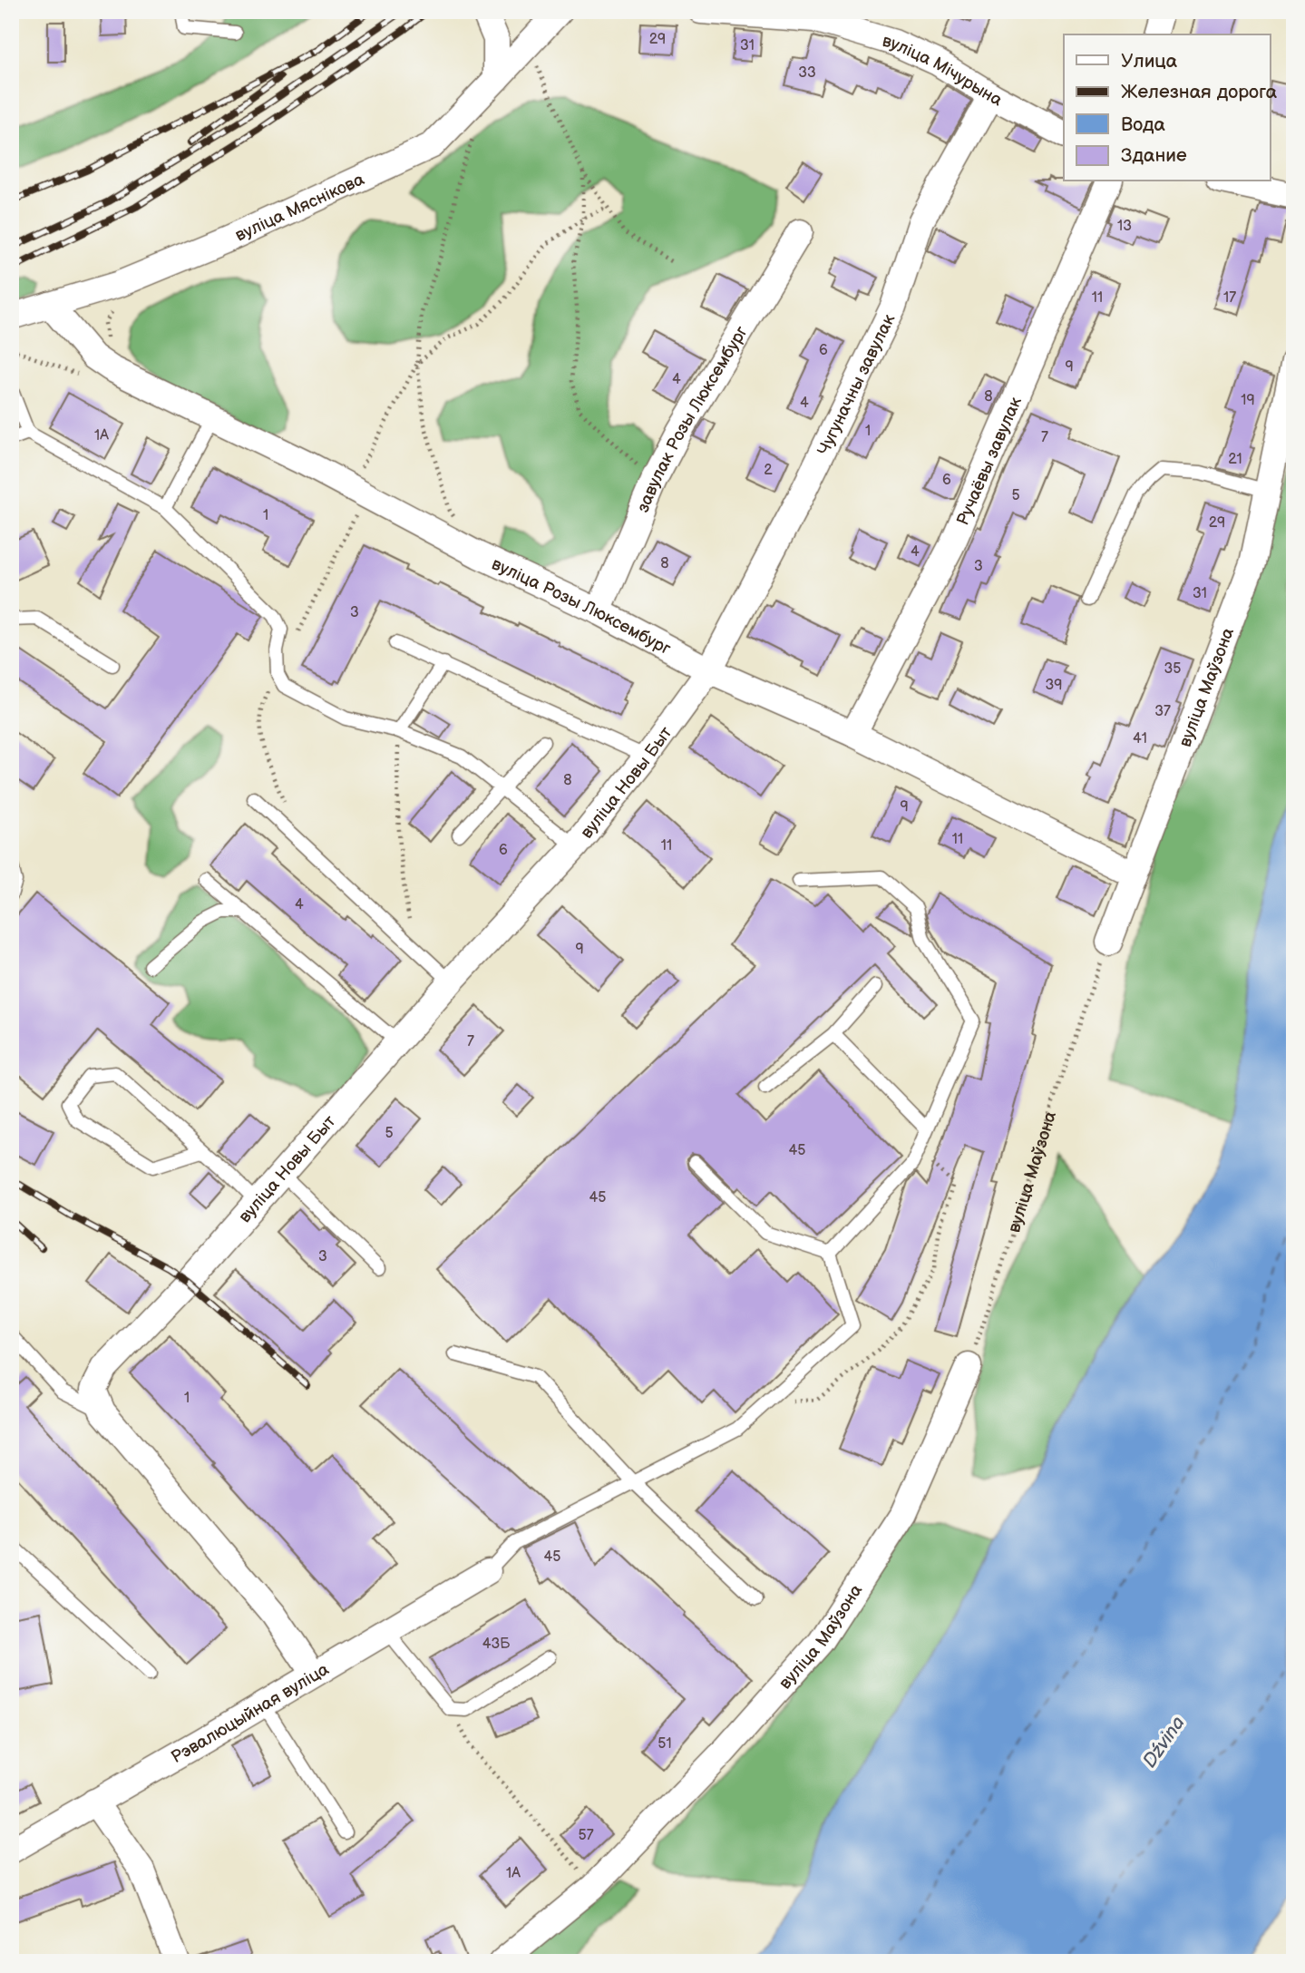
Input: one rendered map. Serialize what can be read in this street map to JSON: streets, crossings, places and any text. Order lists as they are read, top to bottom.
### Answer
{
  "streets": {
    "street": [
      "вуліца Мічурына",
      "вуліца Мяснікова",
      "Чугуначны завулак",
      "завулак Розы Люксембург",
      "Ручаёвы завулак",
      "вуліца Розы Люксембург",
      "вуліца Маўзона",
      "вуліца Новы Быт",
      "Рэвалюцыйная вуліца"
    ]
  },
  "crossings": [
    ["вуліца Мічурына", "Чугуначны завулак"],
    ["вуліца Мяснікова", "вуліца Розы Люксембург"],
    ["Чугуначны завулак", "вуліца Розы Люксембург"],
    ["Чугуначны завулак", "вуліца Новы Быт"],
    ["завулак Розы Люксембург", "вуліца Розы Люксембург"],
    ["Ручаёвы завулак", "вуліца Розы Люксембург"],
    ["вуліца Розы Люксембург", "вуліца Маўзона"],
    ["вуліца Розы Люксембург", "вуліца Новы Быт"],
    ["вуліца Новы Быт", "Рэвалюцыйная вуліца"]
  ],
  "water": ["Dźvina"],
  "house_numbers": [
    "29",
    "31",
    "33",
    "13",
    "11",
    "17",
    "6",
    "9",
    "4",
    "8",
    "19",
    "4",
    "1",
    "1А",
    "7",
    "21",
    "2",
    "6",
    "5",
    "1",
    "29",
    "4",
    "8",
    "3",
    "31",
    "3",
    "35",
    "39",
    "37",
    "41",
    "8",
    "9",
    "11",
    "11",
    "6",
    "4",
    "9",
    "7",
    "5",
    "45",
    "45",
    "3",
    "1",
    "45",
    "43Б",
    "51",
    "57",
    "1А"
  ],
  "legend": [
    "Улица",
    "Железная дорога",
    "Вода",
    "Здание"
  ]
}
